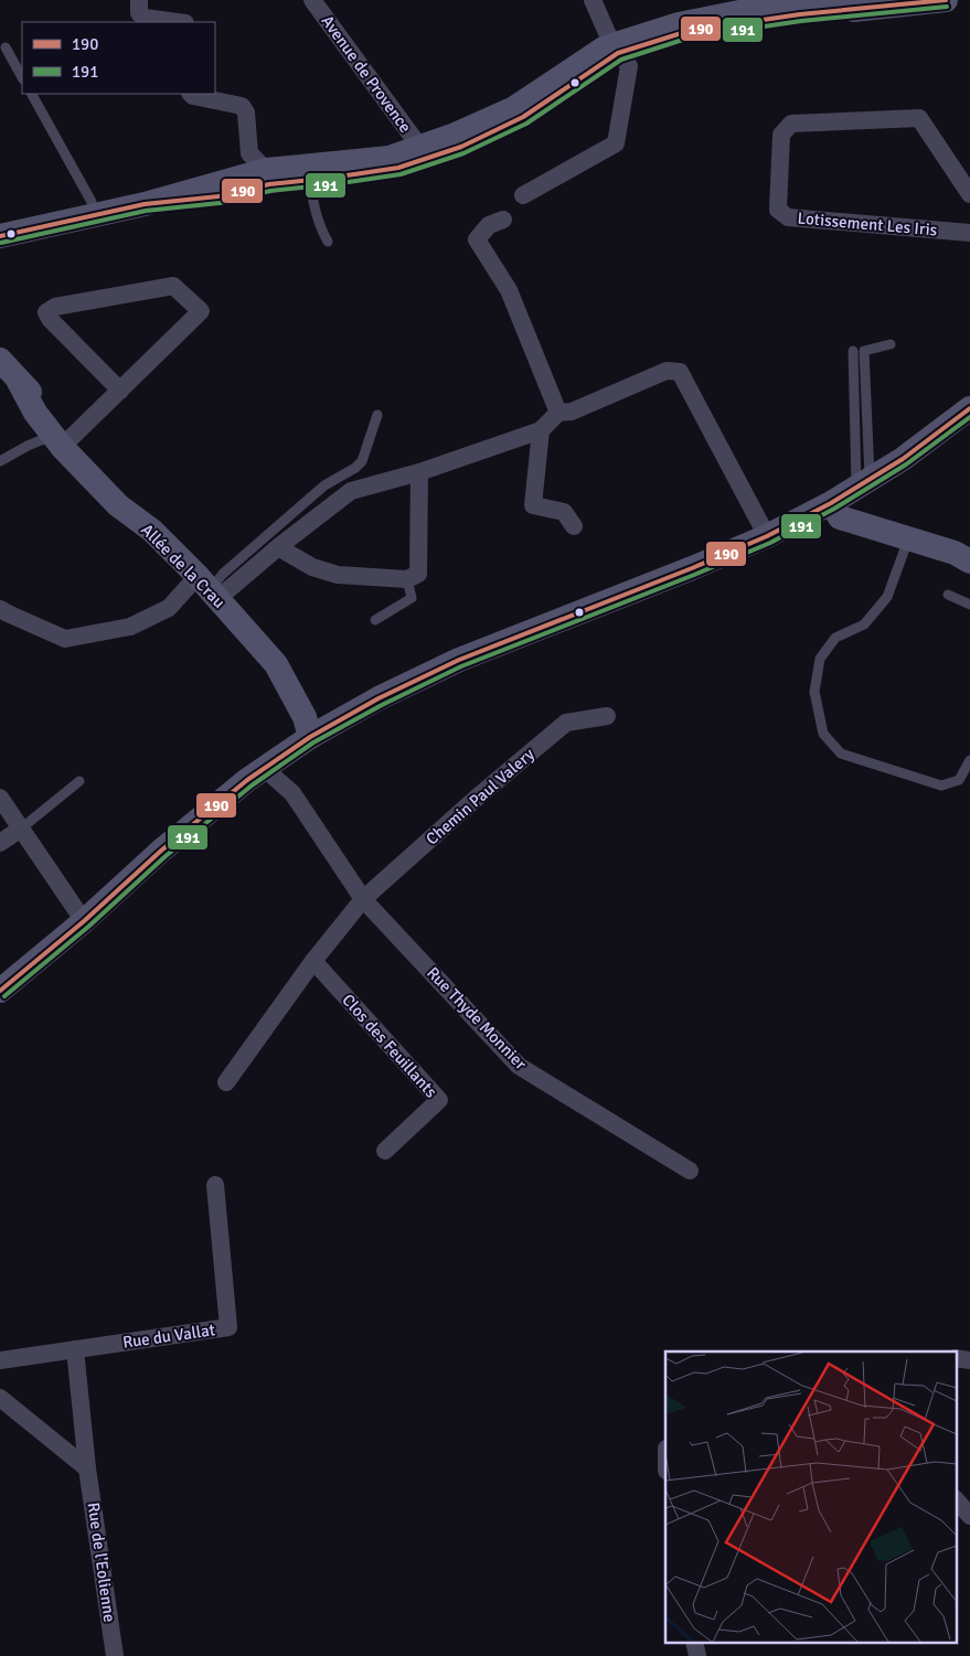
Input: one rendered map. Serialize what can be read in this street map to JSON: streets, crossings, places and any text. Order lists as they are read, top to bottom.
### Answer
{
  "streets": {
    "street": [
      "Avenue de Provence",
      "Lotissement Les Iris",
      "Allée de la Crau",
      "Chemin Paul Valery",
      "Rue Thyde Monnier",
      "Clos des Feuillants",
      "Rue du Vallat",
      "Rue de l'Eolienne"
    ]
  },
  "crossings": [
    ["Chemin Paul Valery", "Rue Thyde Monnier"],
    ["Rue du Vallat", "Rue de l'Eolienne"]
  ],
  "lines": ["transit line 190", "transit line 191"],
  "legend": ["190", "191"]
}
